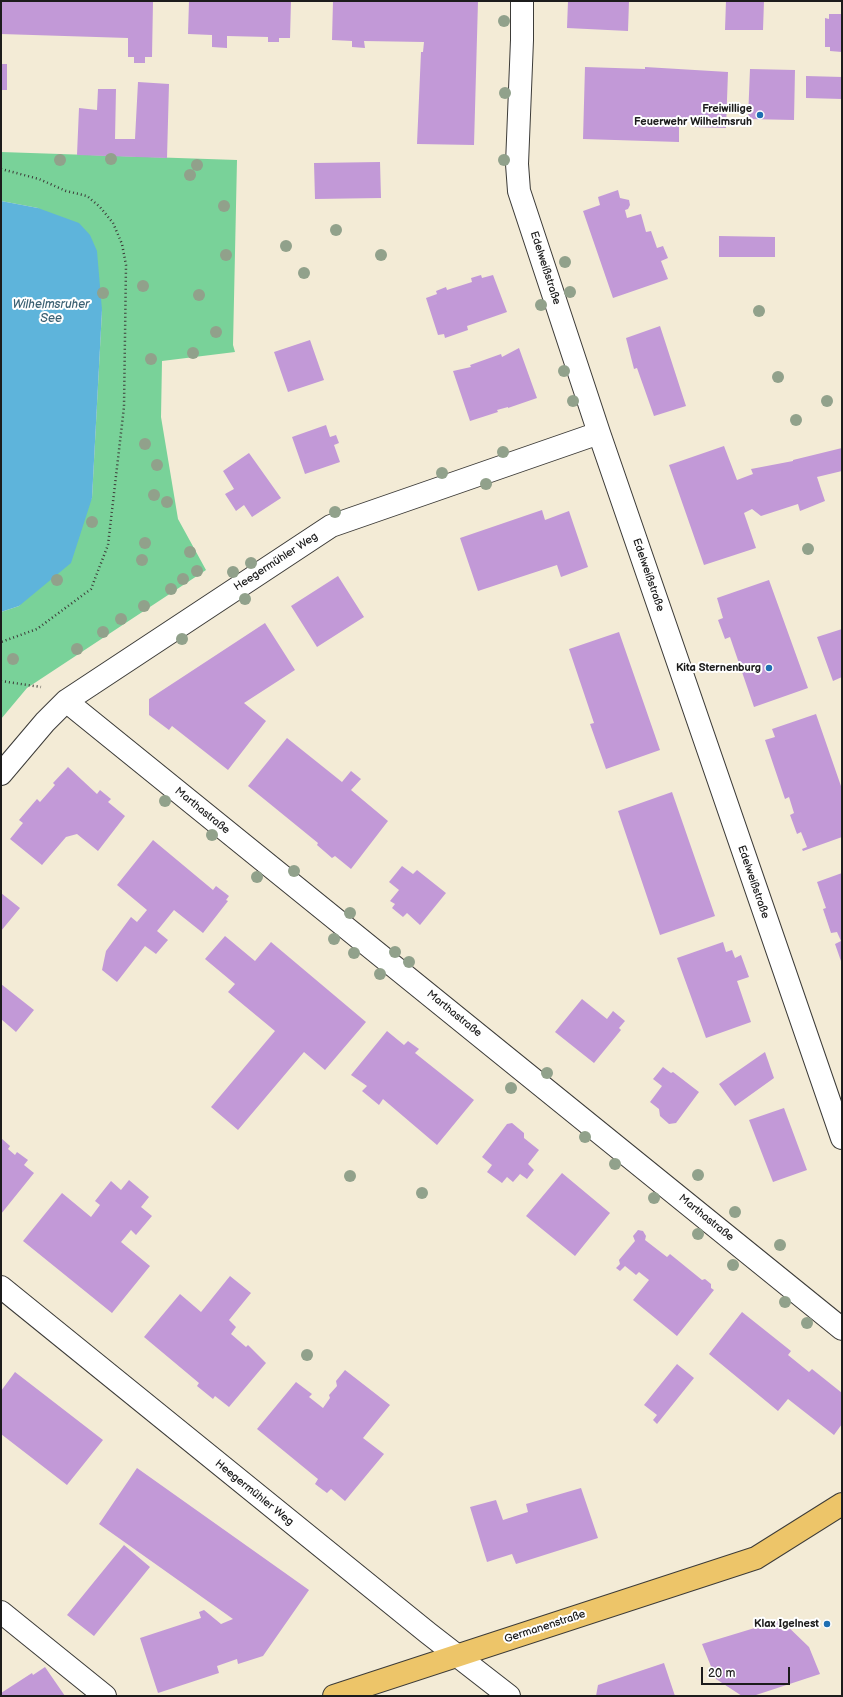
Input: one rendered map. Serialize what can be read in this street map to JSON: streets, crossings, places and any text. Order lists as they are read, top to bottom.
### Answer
{
  "streets": {
    "main road": ["Germanenstraße"],
    "street": ["Edelweißstraße", "Heegermühler Weg", "Marthastraße"]
  },
  "crossings": [
    ["Edelweißstraße", "Heegermühler Weg"],
    ["Heegermühler Weg", "Marthastraße"],
    ["Heegermühler Weg", "Germanenstraße"]
  ],
  "water": ["Wilhelmsruher See"],
  "places": ["Freiwillige Feuerwehr Wilhelmsruh", "Kita Sternenburg", "Klax Igelnest"],
  "scale_bar": "20 m"
}
